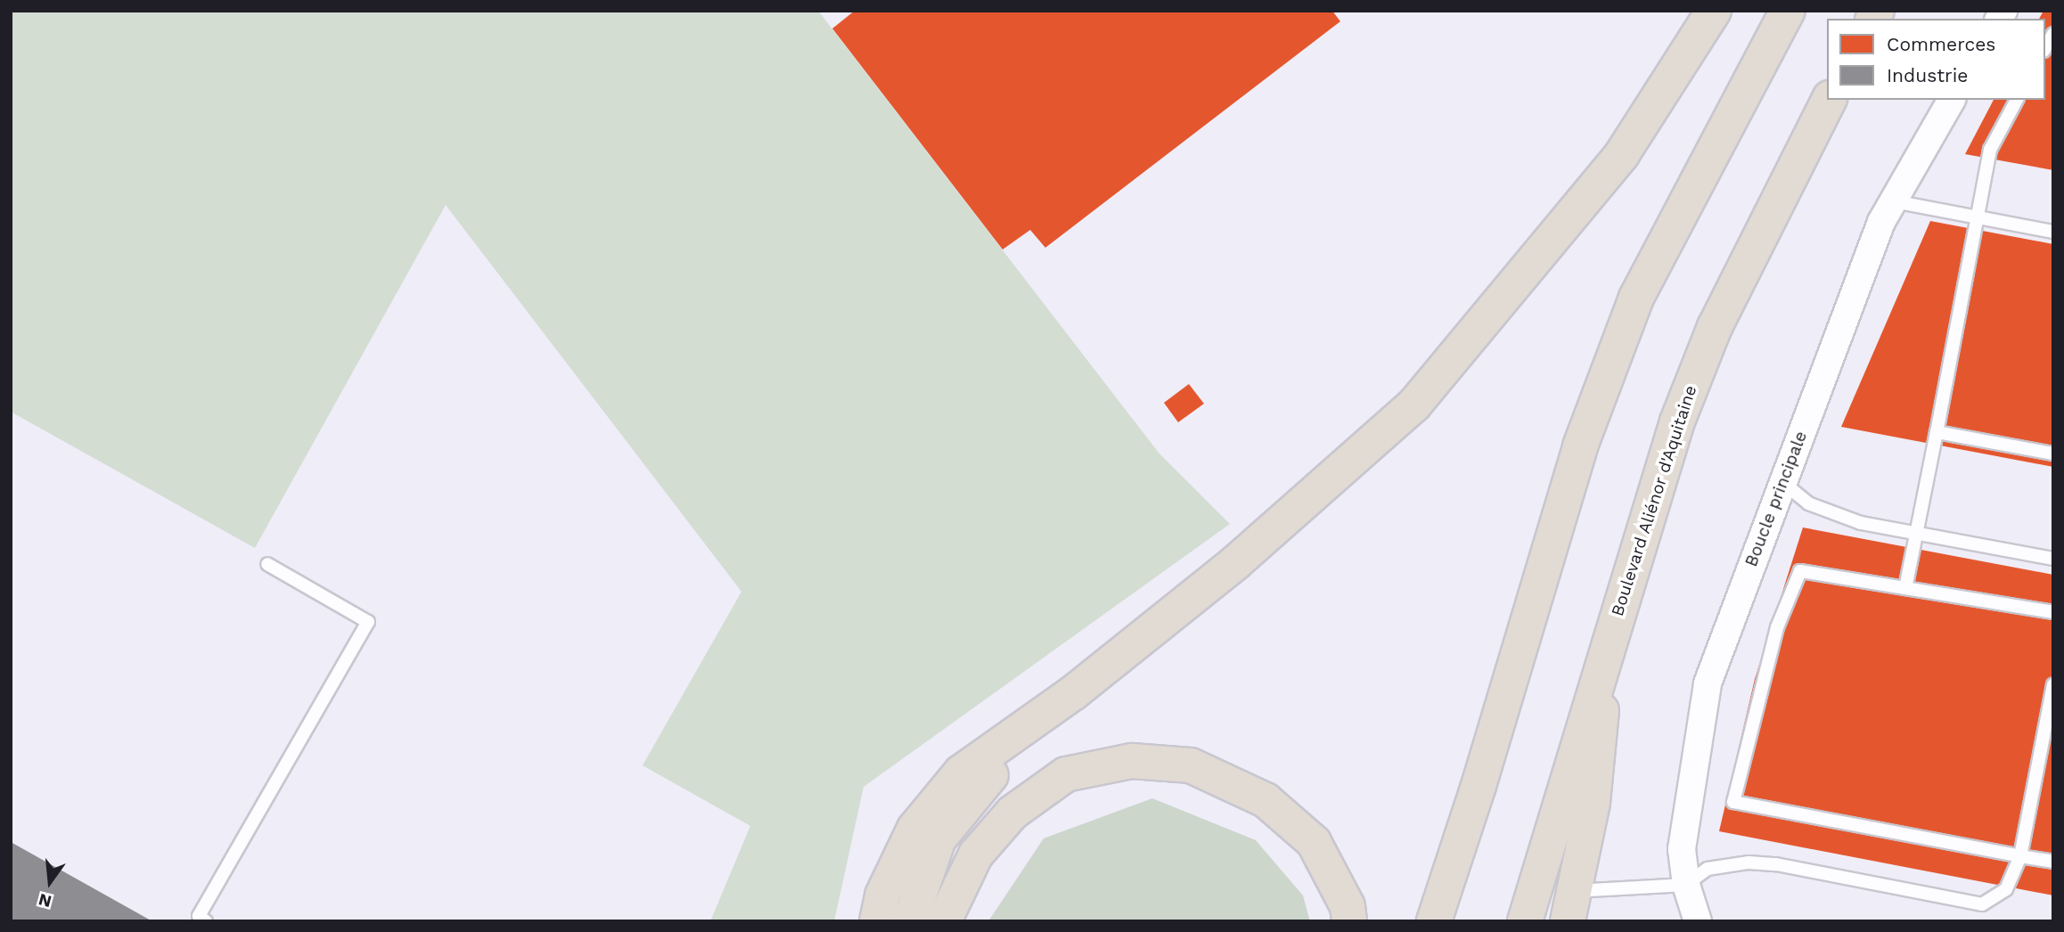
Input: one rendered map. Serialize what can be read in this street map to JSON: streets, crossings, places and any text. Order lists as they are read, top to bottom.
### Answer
{
  "streets": {
    "highway": ["Boulevard Aliénor d'Aquitaine"],
    "street": ["Boucle principale"]
  },
  "legend": ["Commerces", "Industrie"],
  "north": "bottom"
}
